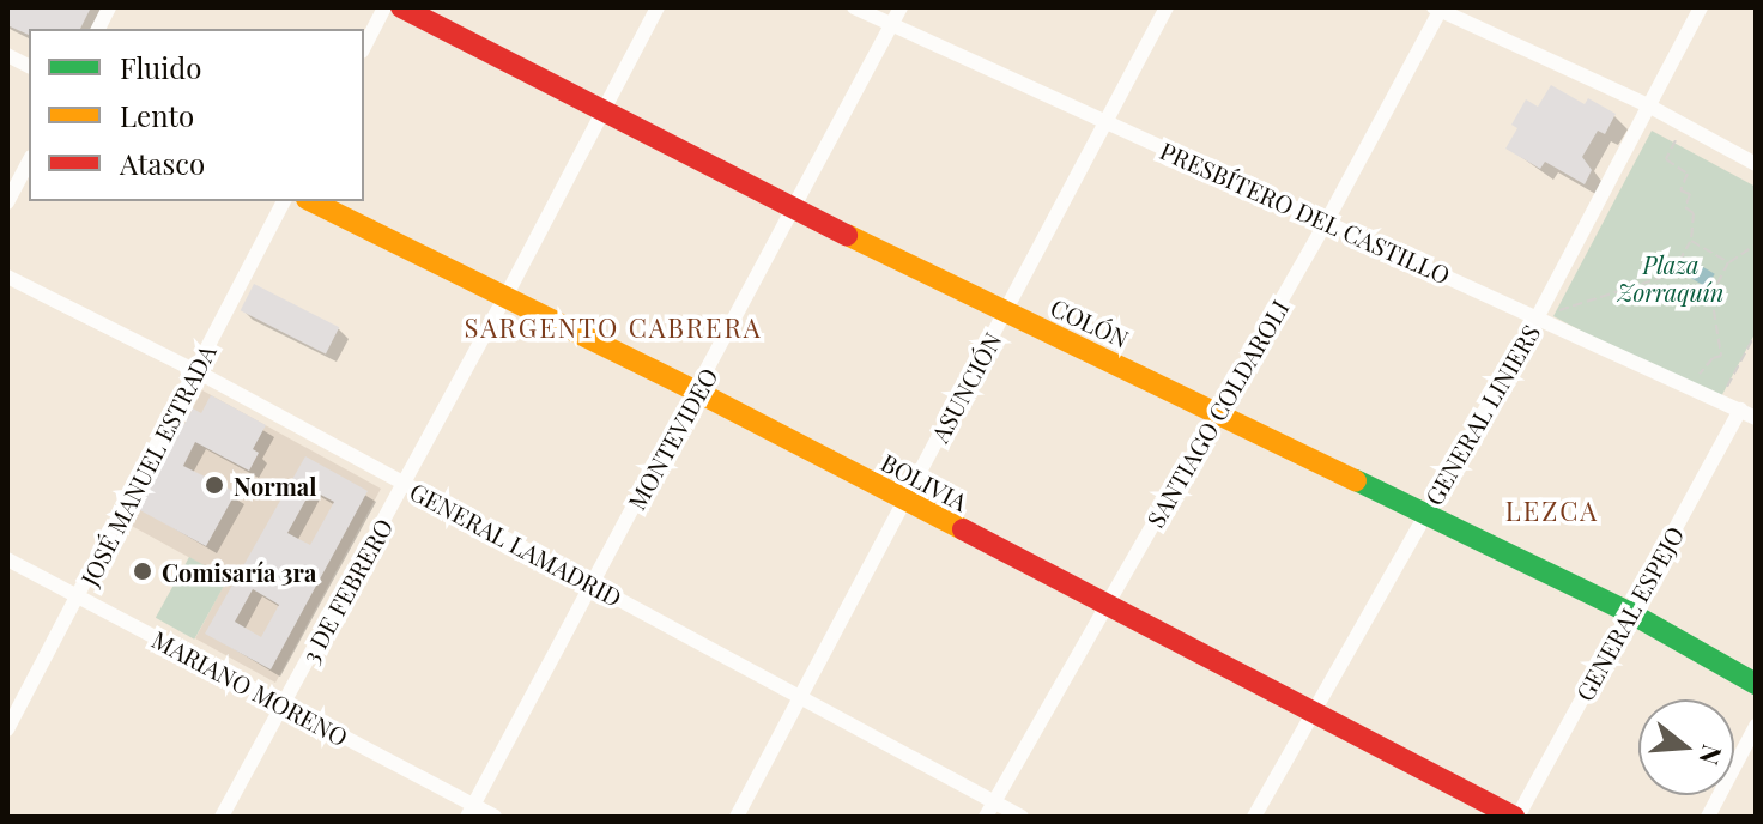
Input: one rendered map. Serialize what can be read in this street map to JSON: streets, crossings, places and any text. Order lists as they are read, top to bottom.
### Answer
{
  "streets": {
    "street": [
      "PRESBÍTERO DEL CASTILLO",
      "COLÓN",
      "ASUNCIÓN",
      "SANTIAGO COLDAROLI",
      "GENERAL LINIERS",
      "MONTEVIDEO",
      "JOSÉ MANUEL ESTRADA",
      "BOLIVIA",
      "GENERAL LAMADRID",
      "3 DE FEBRERO",
      "GENERAL ESPEJO",
      "MARIANO MORENO"
    ]
  },
  "crossings": [
    ["PRESBÍTERO DEL CASTILLO", "ASUNCIÓN"],
    ["PRESBÍTERO DEL CASTILLO", "SANTIAGO COLDAROLI"],
    ["PRESBÍTERO DEL CASTILLO", "GENERAL LINIERS"],
    ["PRESBÍTERO DEL CASTILLO", "MONTEVIDEO"],
    ["PRESBÍTERO DEL CASTILLO", "GENERAL ESPEJO"],
    ["COLÓN", "ASUNCIÓN"],
    ["COLÓN", "SANTIAGO COLDAROLI"],
    ["COLÓN", "GENERAL LINIERS"],
    ["COLÓN", "MONTEVIDEO"],
    ["COLÓN", "3 DE FEBRERO"],
    ["COLÓN", "GENERAL ESPEJO"],
    ["ASUNCIÓN", "BOLIVIA"],
    ["ASUNCIÓN", "GENERAL LAMADRID"],
    ["SANTIAGO COLDAROLI", "BOLIVIA"],
    ["SANTIAGO COLDAROLI", "GENERAL LAMADRID"],
    ["GENERAL LINIERS", "BOLIVIA"],
    ["MONTEVIDEO", "BOLIVIA"],
    ["MONTEVIDEO", "GENERAL LAMADRID"],
    ["MONTEVIDEO", "MARIANO MORENO"],
    ["JOSÉ MANUEL ESTRADA", "GENERAL LAMADRID"],
    ["JOSÉ MANUEL ESTRADA", "MARIANO MORENO"],
    ["BOLIVIA", "3 DE FEBRERO"],
    ["BOLIVIA", "GENERAL ESPEJO"],
    ["GENERAL LAMADRID", "3 DE FEBRERO"],
    ["3 DE FEBRERO", "MARIANO MORENO"]
  ],
  "districts": ["SARGENTO CABRERA", "LEZCA"],
  "parks": ["Plaza Zorraquín"],
  "places": ["Normal", "Comisaría 3ra"],
  "legend": ["Fluido", "Lento", "Atasco"],
  "north": "right"
}
